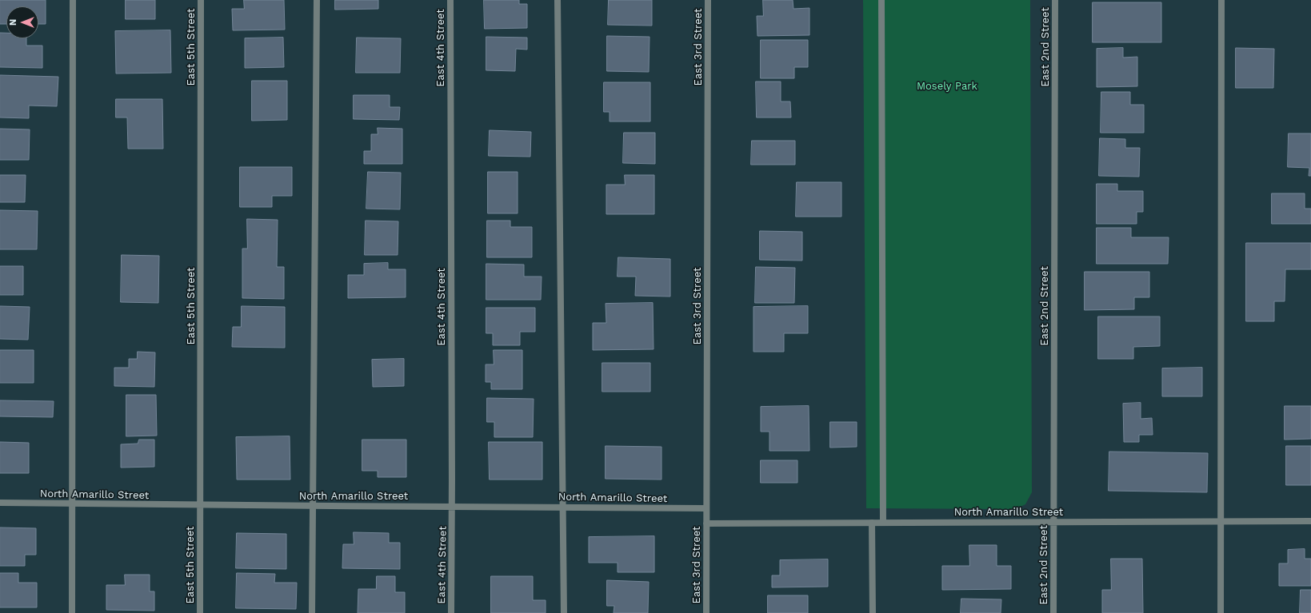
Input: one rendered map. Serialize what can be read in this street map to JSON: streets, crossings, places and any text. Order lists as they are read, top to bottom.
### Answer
{
  "streets": {
    "street": [
      "East 5th Street",
      "East 3rd Street",
      "East 2nd Street",
      "East 4th Street",
      "North Amarillo Street"
    ]
  },
  "crossings": [
    ["East 5th Street", "North Amarillo Street"],
    ["East 3rd Street", "North Amarillo Street"],
    ["East 2nd Street", "North Amarillo Street"],
    ["East 4th Street", "North Amarillo Street"]
  ],
  "parks": ["Mosely Park"],
  "north": "left"
}
